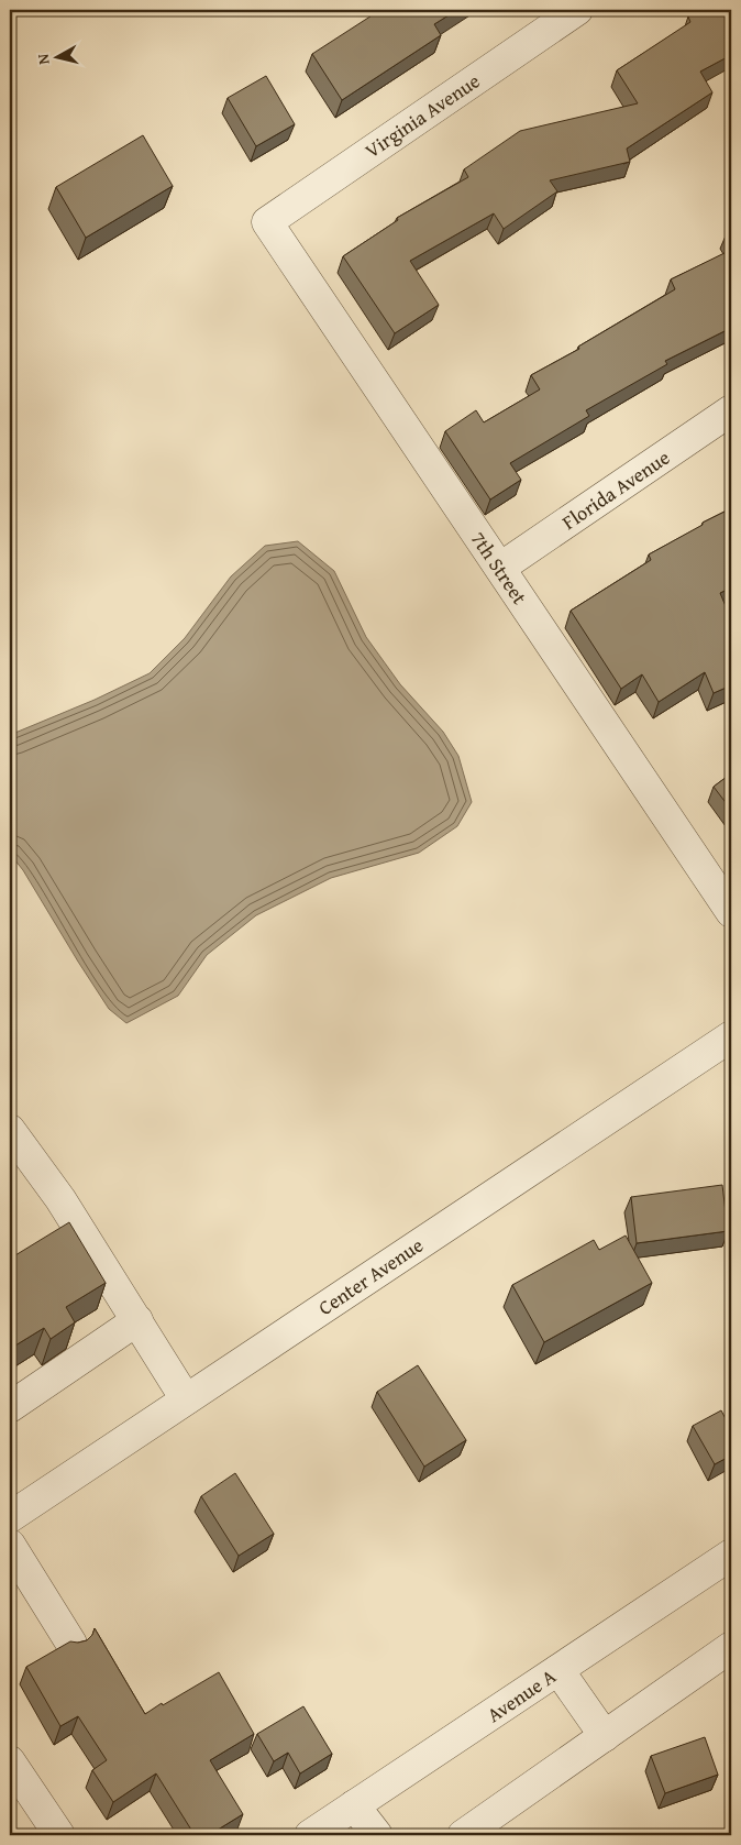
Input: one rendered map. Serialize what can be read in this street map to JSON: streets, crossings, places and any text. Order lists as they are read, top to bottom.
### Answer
{
  "streets": {
    "street": [
      "Virginia Avenue",
      "Florida Avenue",
      "7th Street",
      "Center Avenue",
      "Avenue A"
    ]
  },
  "crossings": [
    ["Virginia Avenue", "7th Street"],
    ["Florida Avenue", "7th Street"]
  ],
  "north": "left"
}
